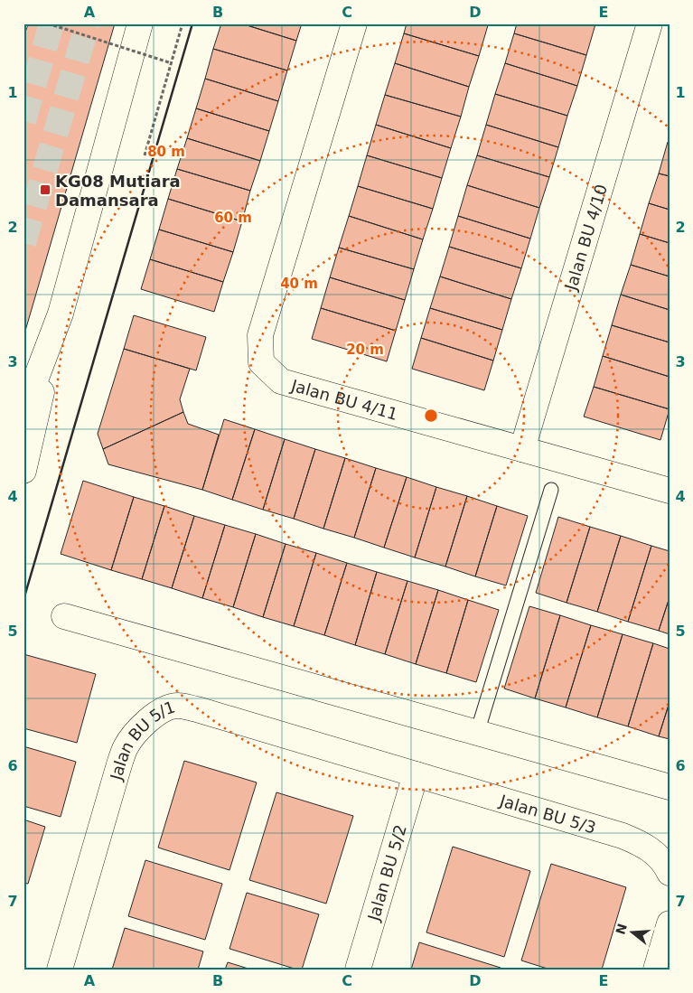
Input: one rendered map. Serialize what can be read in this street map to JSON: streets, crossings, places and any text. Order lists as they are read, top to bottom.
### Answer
{
  "streets": {
    "street": [
      "Jalan BU 4/10",
      "Jalan BU 4/11",
      "Jalan BU 5/1",
      "Jalan BU 5/3",
      "Jalan BU 5/2"
    ]
  },
  "crossings": [
    ["Jalan BU 4/10", "Jalan BU 4/11"],
    ["Jalan BU 5/1", "Jalan BU 5/3"],
    ["Jalan BU 5/1", "Jalan BU 5/2"],
    ["Jalan BU 5/3", "Jalan BU 5/2"]
  ],
  "places": {
    "transit": ["KG08 Mutiara Damansara"]
  },
  "north": "left",
  "grid": {
    "columns": [
      "A",
      "B",
      "C",
      "D",
      "E"
    ],
    "rows": [
      "1",
      "2",
      "3",
      "4",
      "5",
      "6",
      "7"
    ]
  },
  "rings": [
    "80 m",
    "60 m",
    "40 m",
    "20 m"
  ]
}
